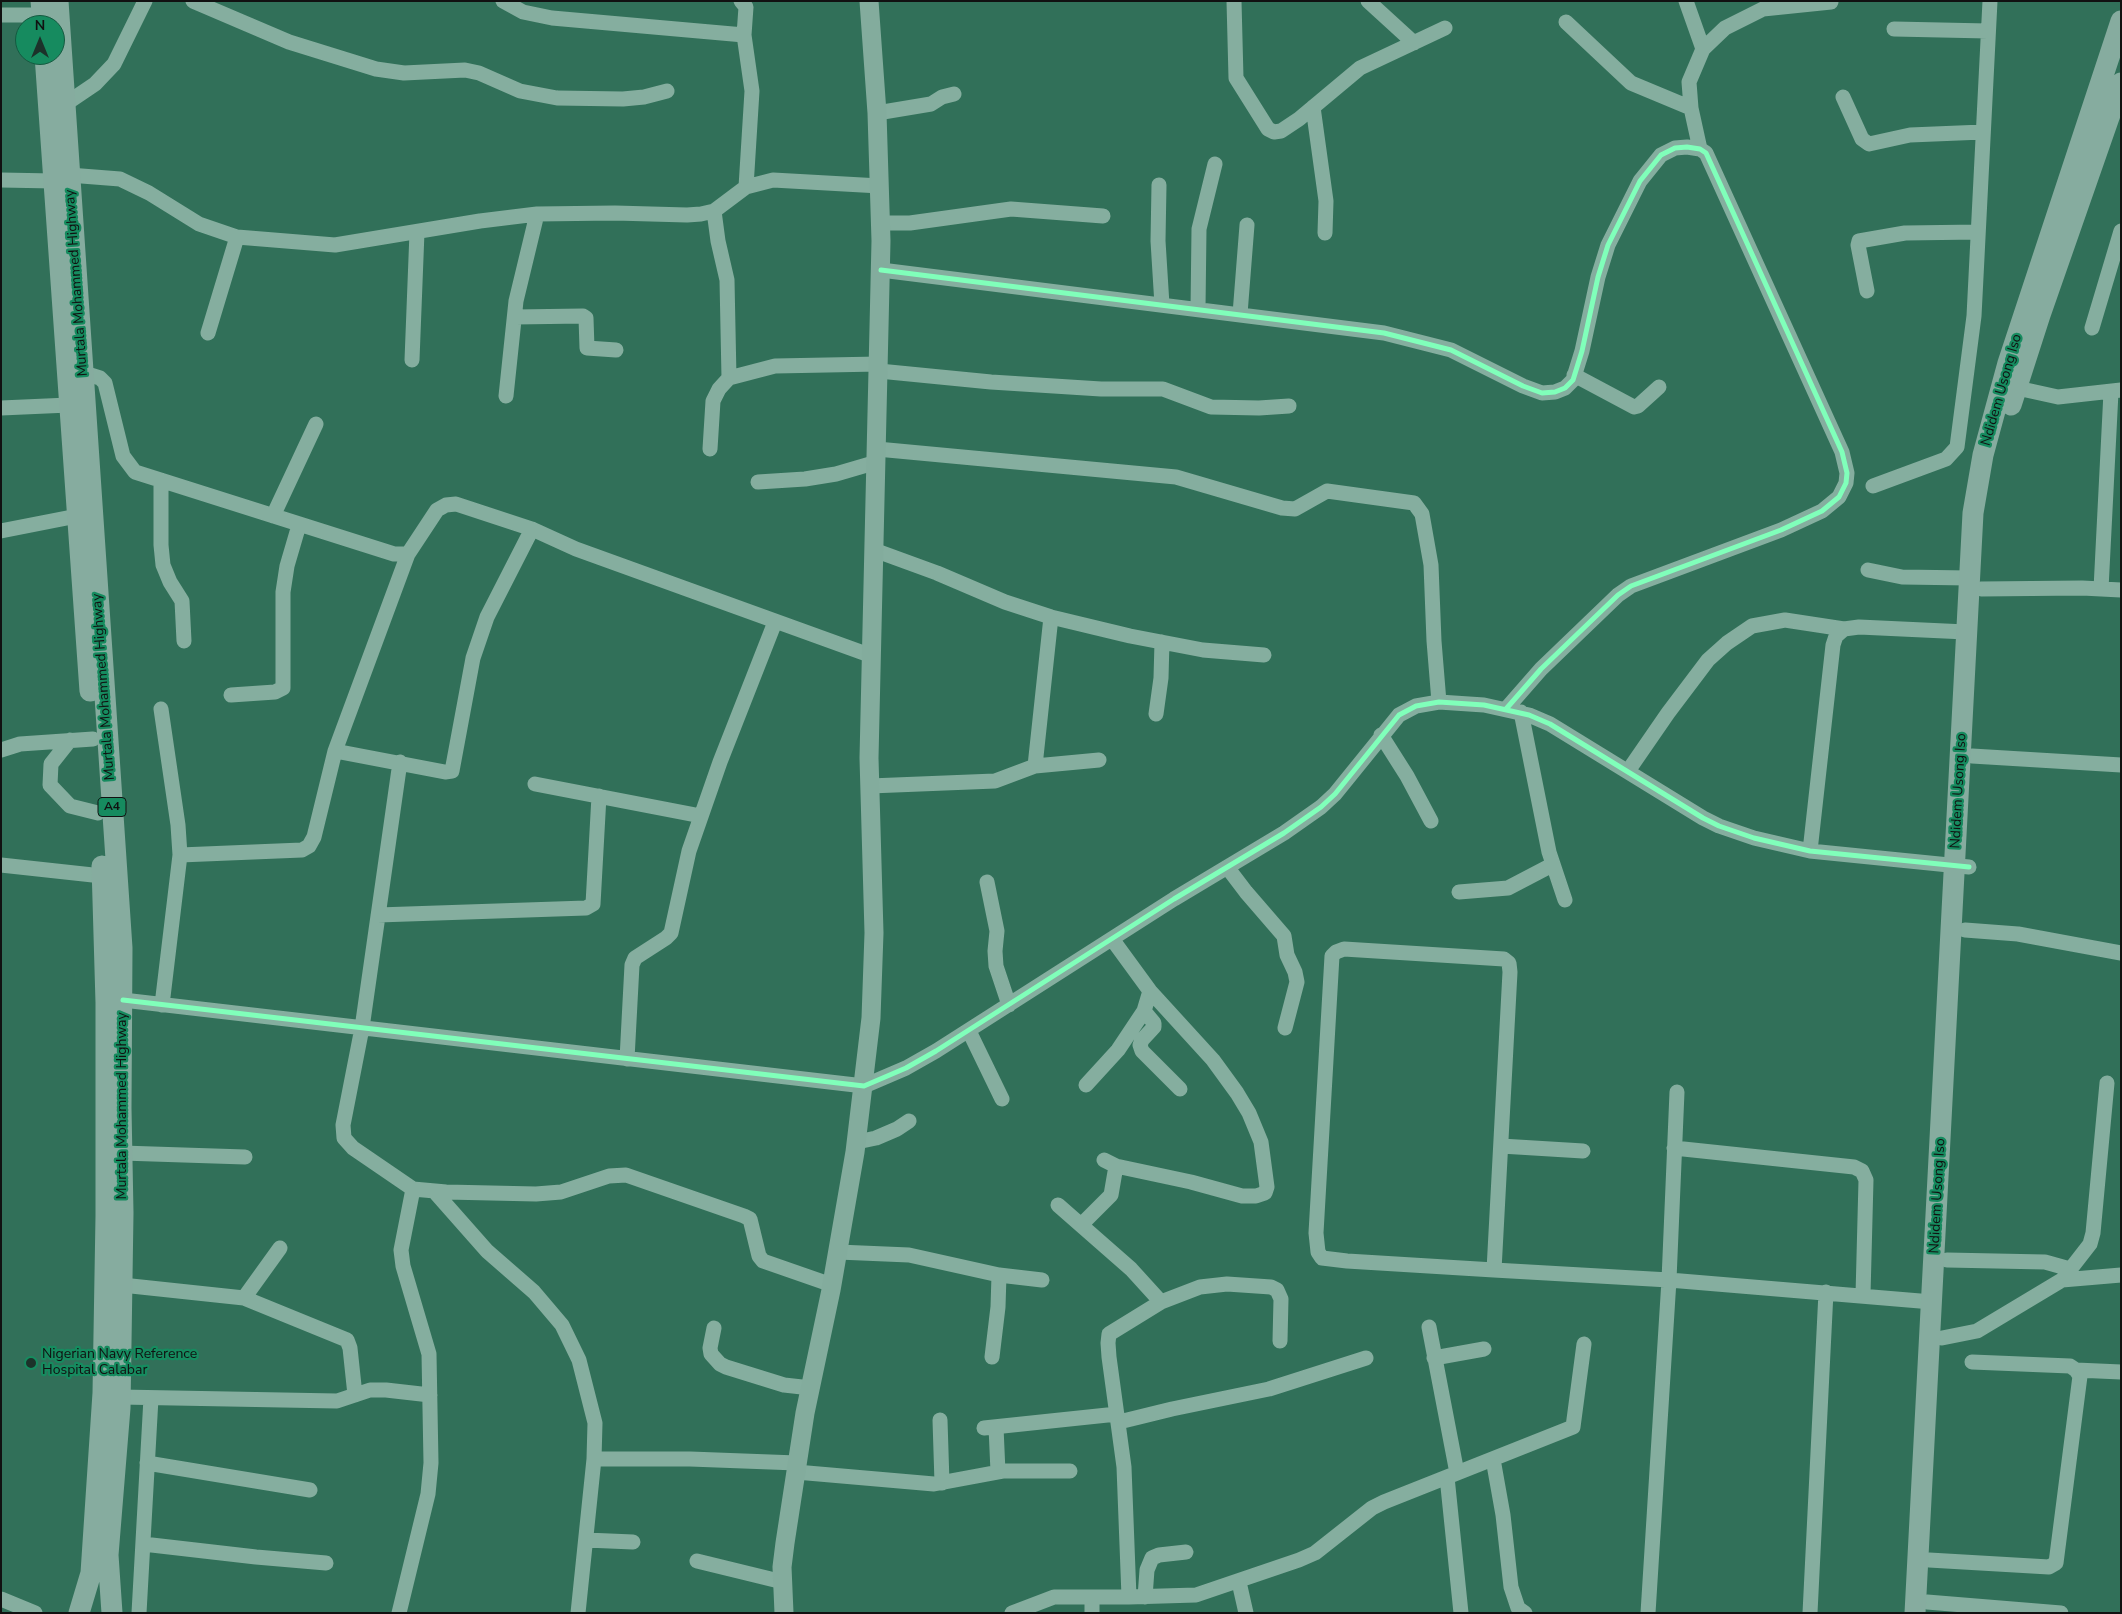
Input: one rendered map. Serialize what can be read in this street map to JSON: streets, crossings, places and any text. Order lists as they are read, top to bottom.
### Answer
{
  "streets": {
    "highway": ["Murtala Mohammed Highway", "Ndidem Usong Iso", "A4"]
  },
  "places": ["Nigerian Navy Reference Hospital Calabar"],
  "north": "top"
}
